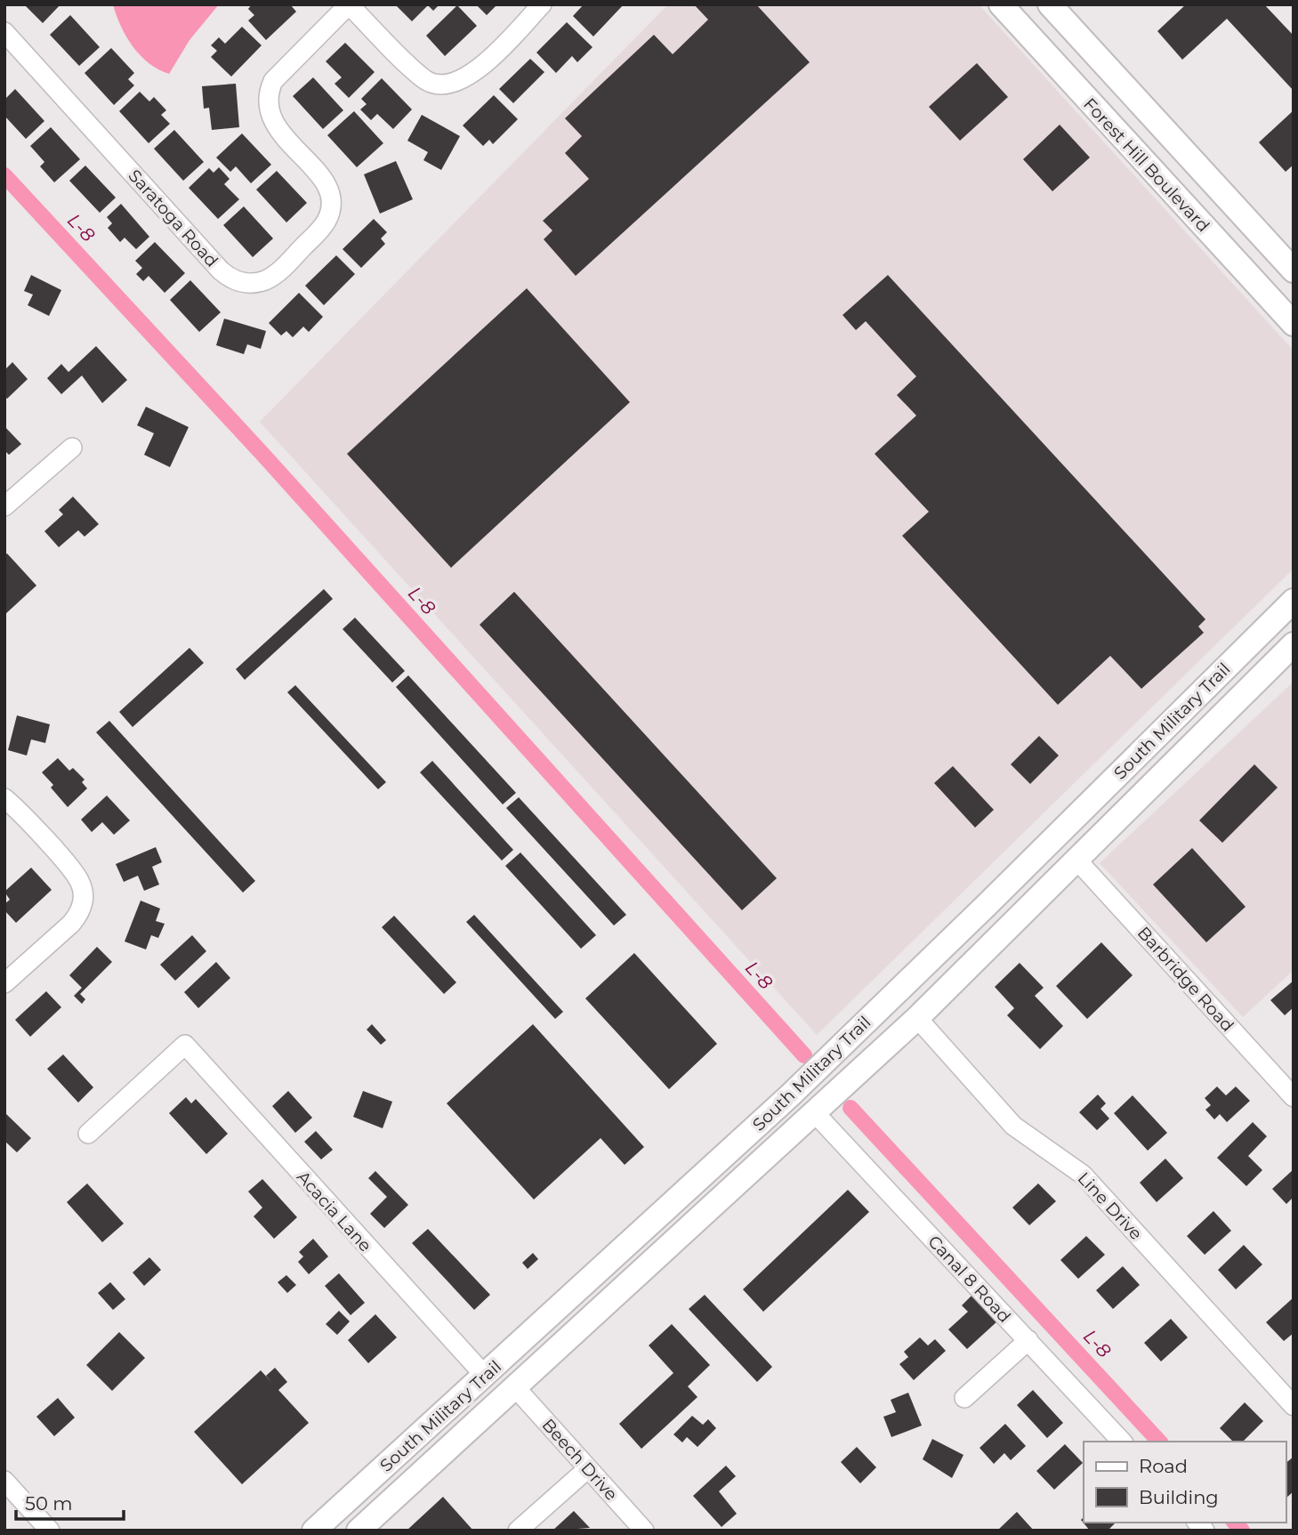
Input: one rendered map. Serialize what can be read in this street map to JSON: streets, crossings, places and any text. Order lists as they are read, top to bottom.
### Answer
{
  "streets": {
    "main road": ["Forest Hill Boulevard", "South Military Trail"],
    "street": [
      "Saratoga Road",
      "Barbridge Road",
      "Line Drive",
      "Acacia Lane",
      "Canal 8 Road",
      "Beech Drive"
    ]
  },
  "crossings": [
    ["South Military Trail", "Barbridge Road"],
    ["South Military Trail", "Line Drive"],
    ["South Military Trail", "Acacia Lane"],
    ["South Military Trail", "Canal 8 Road"],
    ["South Military Trail", "Beech Drive"]
  ],
  "water": ["L-8"],
  "legend": ["Road", "Building"],
  "scale_bar": "50 m"
}
